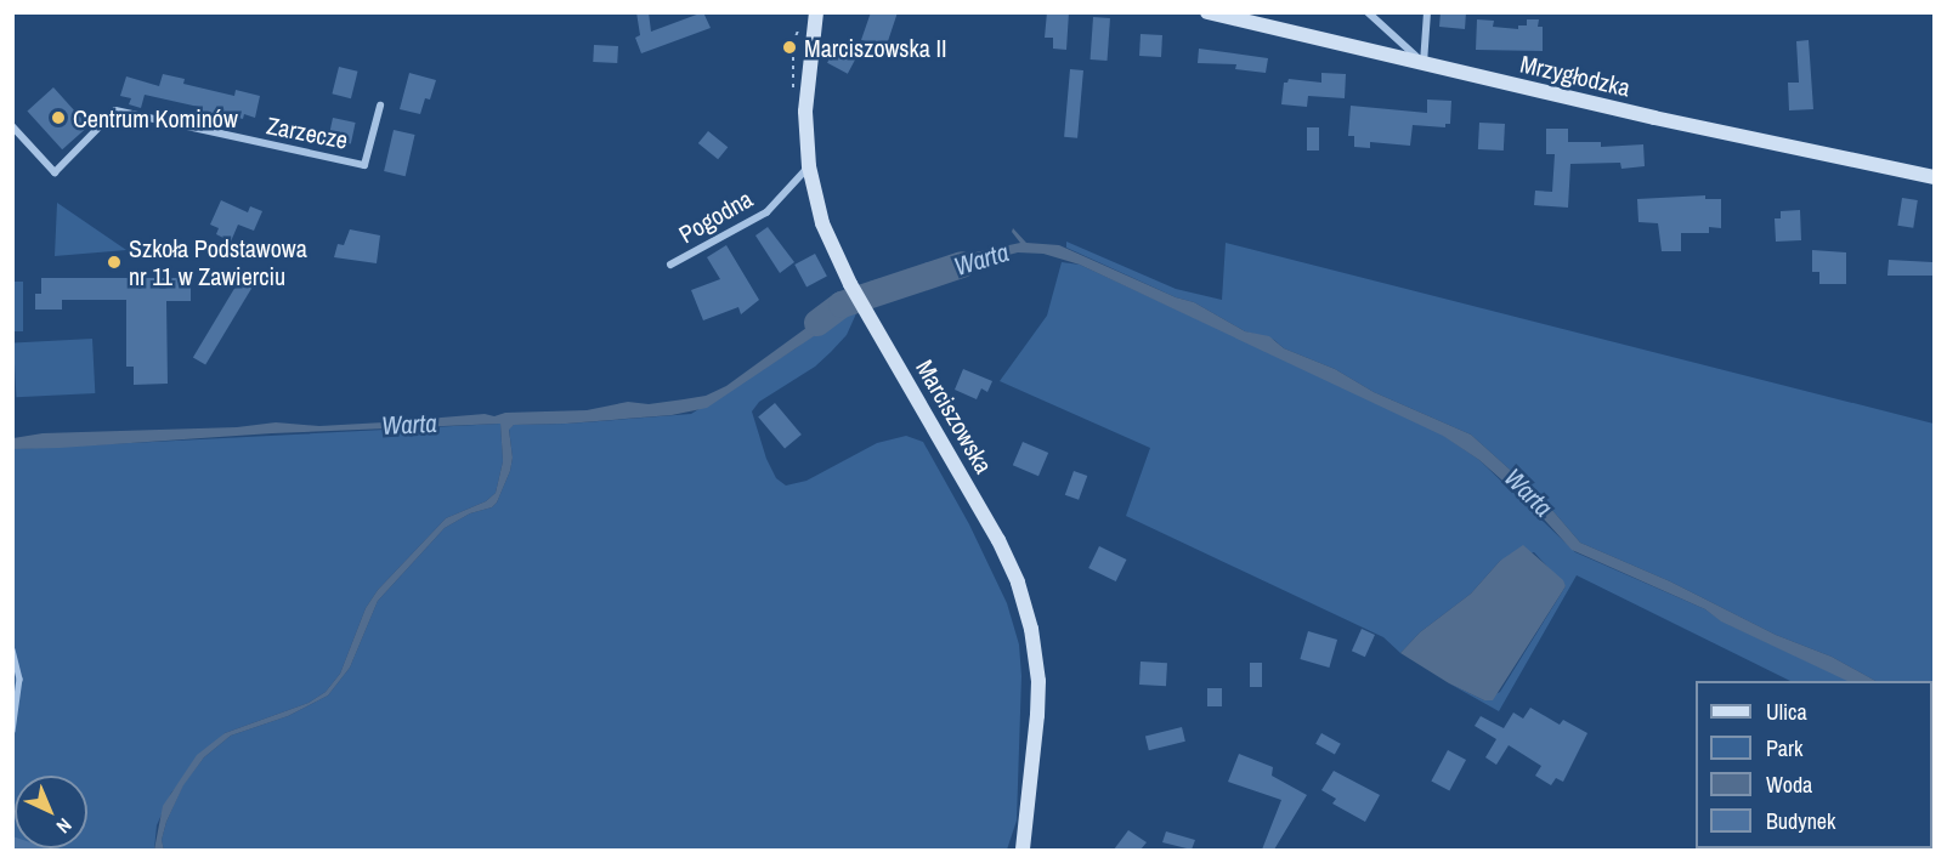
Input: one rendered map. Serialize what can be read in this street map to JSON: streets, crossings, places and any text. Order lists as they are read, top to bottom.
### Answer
{
  "streets": {
    "street": [
      "Mrzygłodzka",
      "Zarzecze",
      "Pogodna",
      "Marciszowska"
    ]
  },
  "crossings": [
    ["Pogodna", "Marciszowska"]
  ],
  "water": ["Warta"],
  "places": ["Marciszowska II", "Centrum Kominów", "Szkoła Podstawowa nr 11 w Zawierciu"],
  "legend": [
    "Ulica",
    "Park",
    "Woda",
    "Budynek"
  ],
  "north": "bottom right"
}
